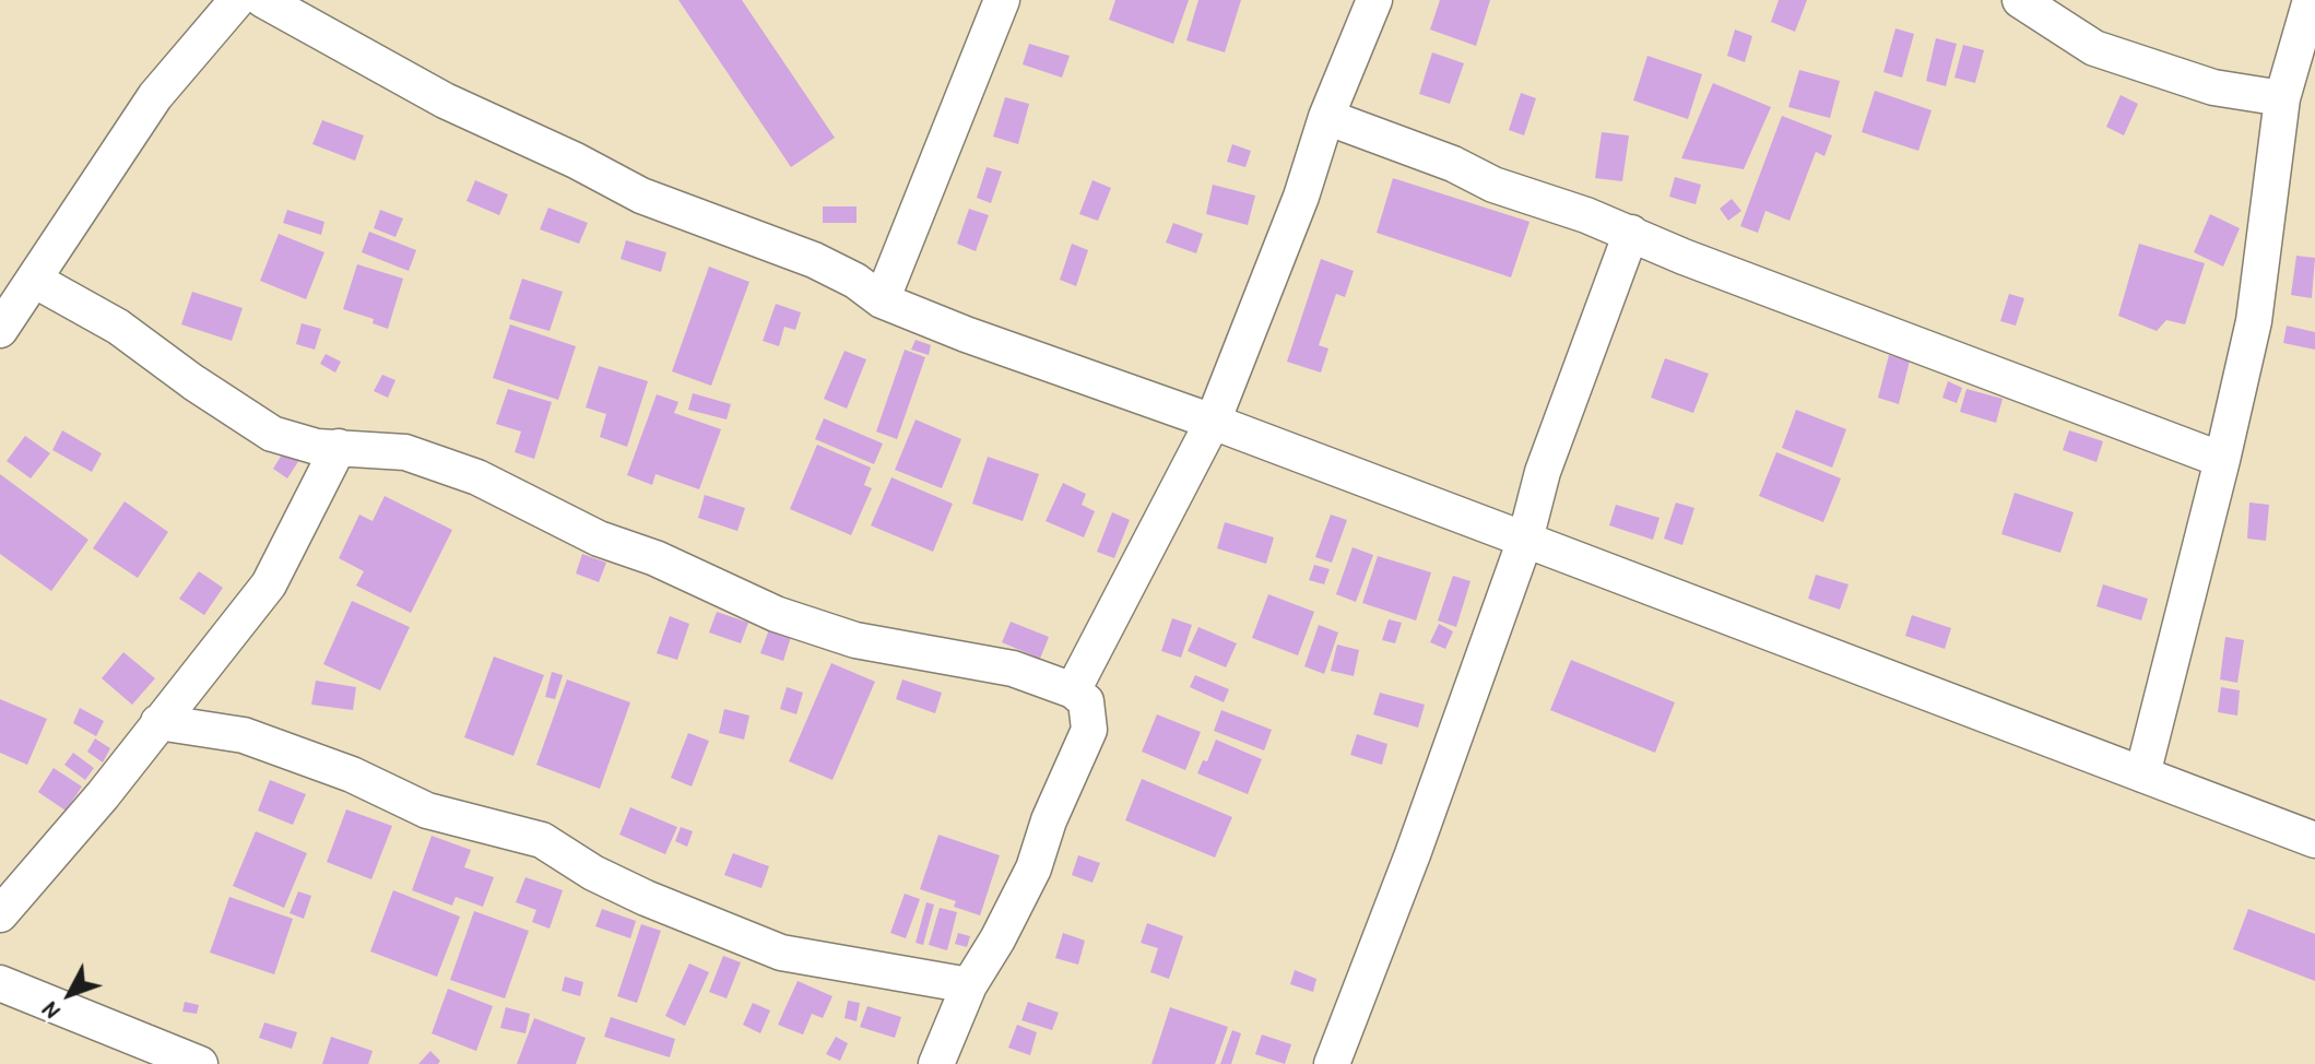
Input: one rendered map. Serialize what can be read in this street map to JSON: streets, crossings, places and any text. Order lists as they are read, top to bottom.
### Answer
{
  "north": "bottom left"
}
